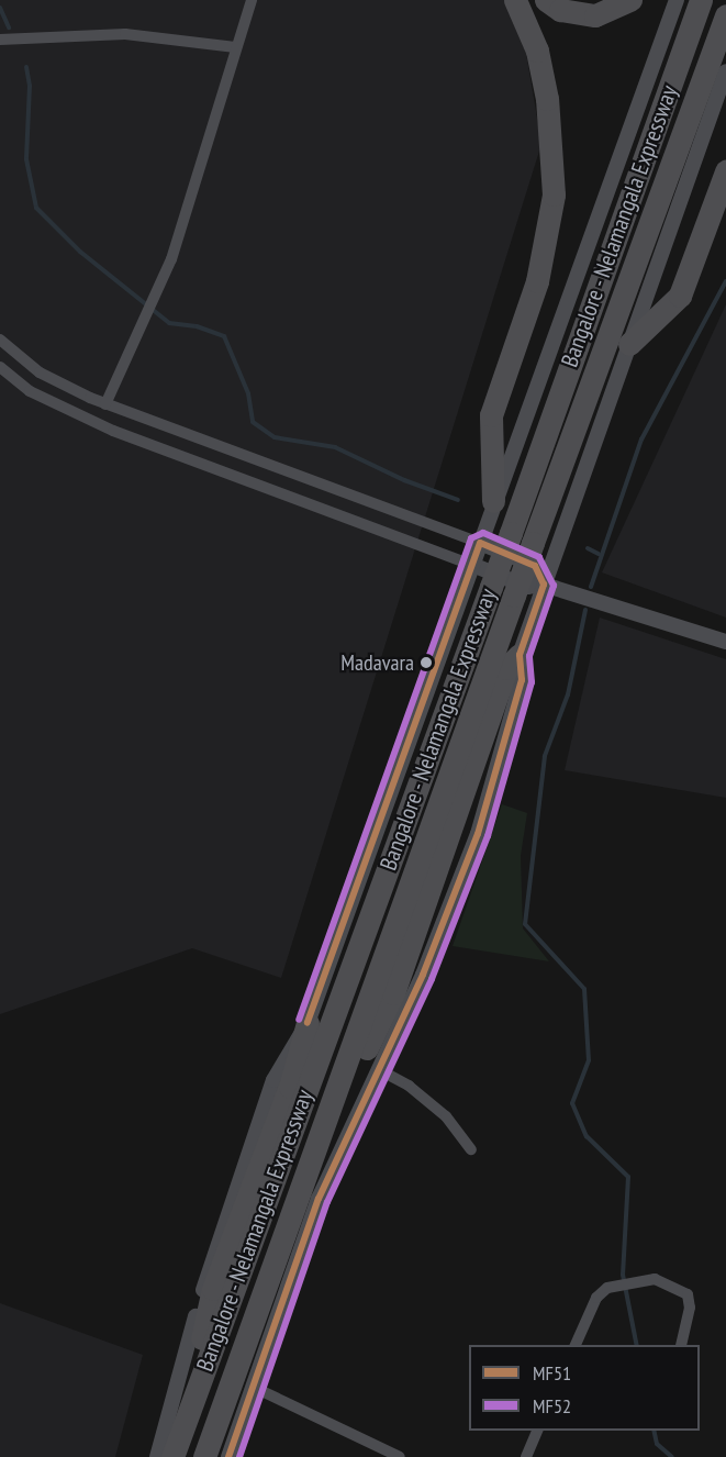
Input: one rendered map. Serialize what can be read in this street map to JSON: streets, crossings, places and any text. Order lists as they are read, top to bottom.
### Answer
{
  "streets": {
    "highway": ["Bangalore - Nelamangala Expressway"]
  },
  "places": ["Madavara"],
  "lines": ["transit line MF52", "transit line MF51"],
  "legend": ["MF51", "MF52"]
}
